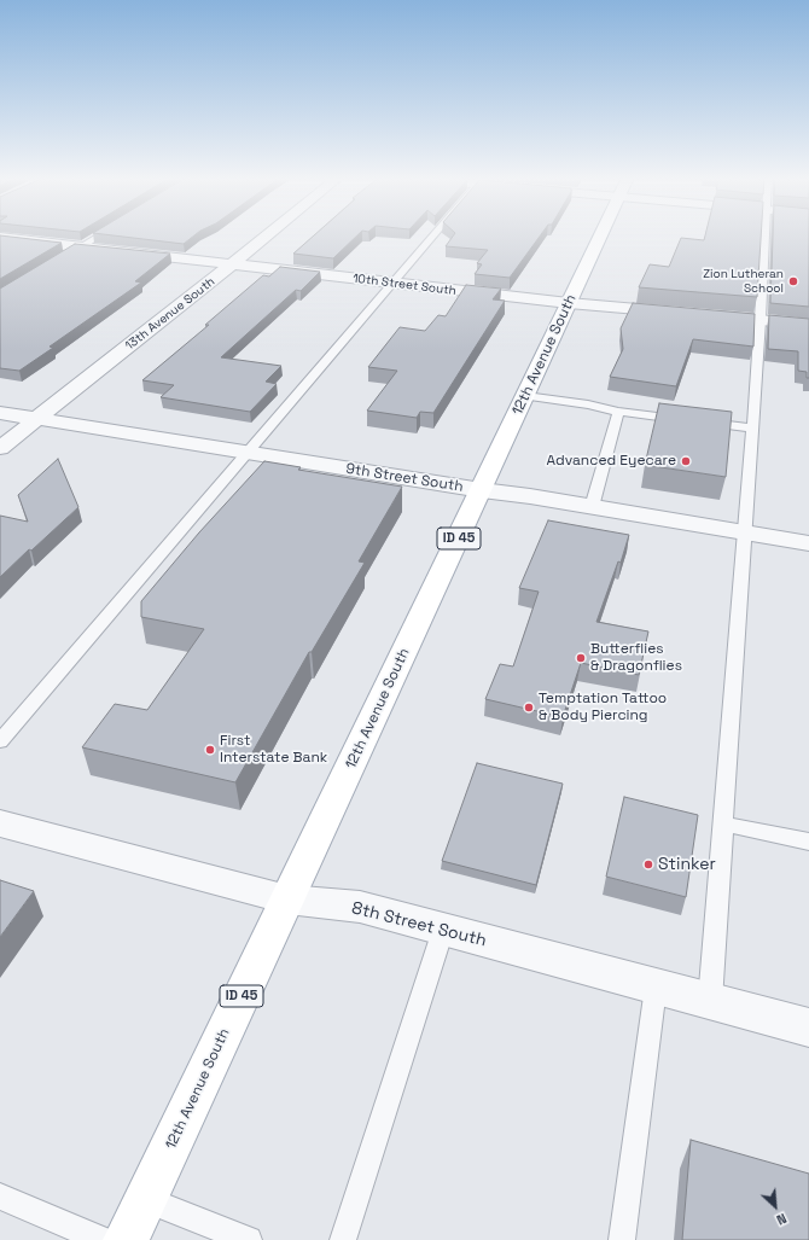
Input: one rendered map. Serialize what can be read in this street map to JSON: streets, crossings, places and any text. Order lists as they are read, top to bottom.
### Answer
{
  "streets": {
    "main road": ["12th Avenue South", "ID 45"],
    "street": [
      "10th Street South",
      "13th Avenue South",
      "9th Street South",
      "8th Street South"
    ]
  },
  "crossings": [
    ["10th Street South", "13th Avenue South"],
    ["10th Street South", "12th Avenue South"],
    ["13th Avenue South", "9th Street South"],
    ["12th Avenue South", "9th Street South"],
    ["12th Avenue South", "8th Street South"]
  ],
  "places": [
    "Zion Lutheran School",
    "Advanced Eyecare",
    "Butterflies & Dragonflies",
    "Temptation Tattoo & Body Piercing",
    "First Interstate Bank",
    "Stinker"
  ],
  "north": "bottom right"
}
